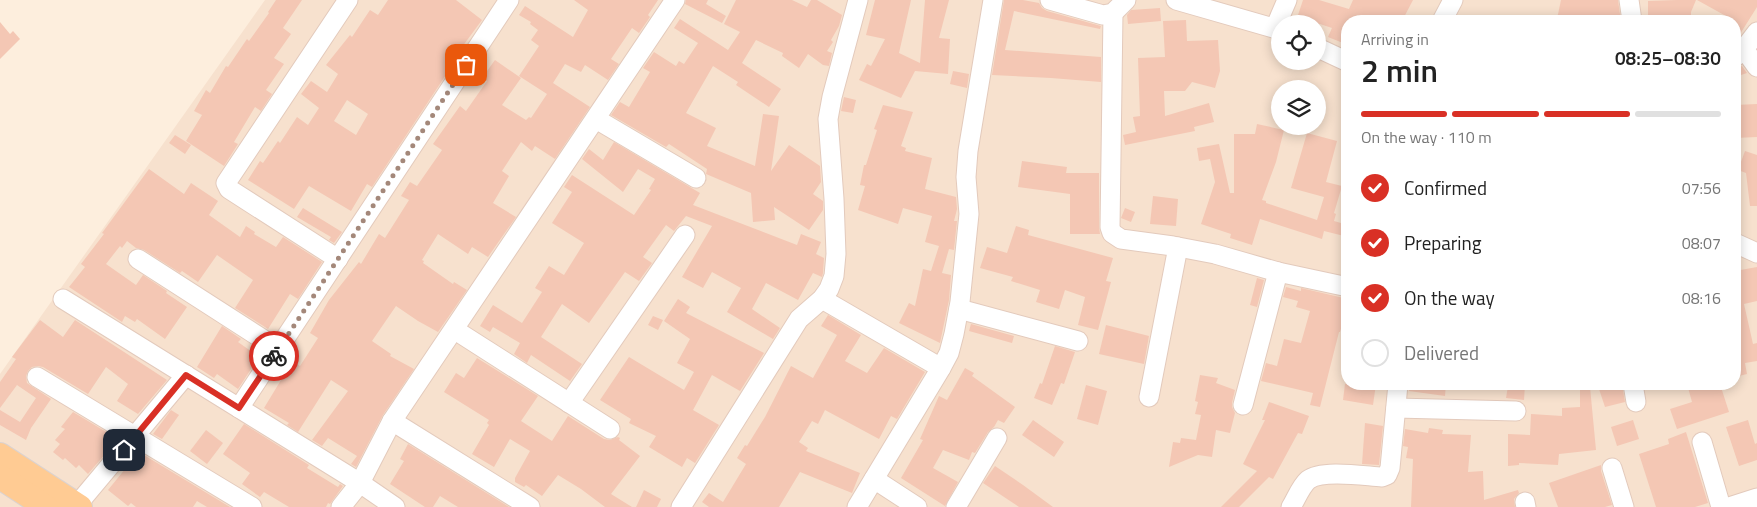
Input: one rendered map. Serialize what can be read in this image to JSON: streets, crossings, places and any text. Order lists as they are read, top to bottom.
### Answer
{
  "page": {
    "heading": ["2 min", "Arriving in", "08:25–08:30"],
    "bar": "On the way · 110 m",
    "list": [
      ["Confirmed", "07:56"],
      ["Preparing", "08:07"],
      ["On the way", "08:16"],
      "Delivered"
    ]
  }
}
